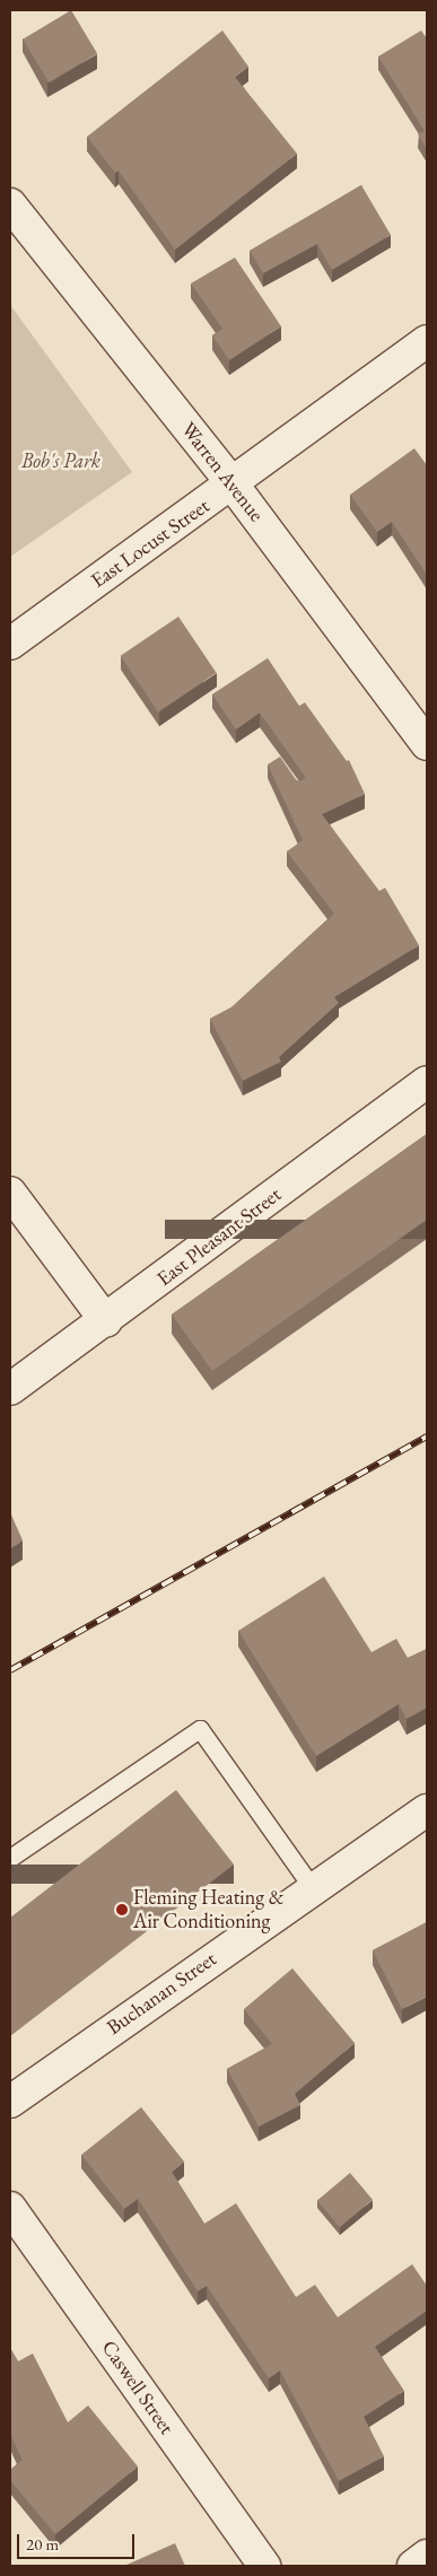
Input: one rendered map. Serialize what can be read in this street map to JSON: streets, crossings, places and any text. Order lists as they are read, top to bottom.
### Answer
{
  "streets": {
    "street": [
      "Warren Avenue",
      "East Locust Street",
      "East Pleasant Street",
      "Buchanan Street",
      "Caswell Street"
    ]
  },
  "crossings": [
    ["Warren Avenue", "East Locust Street"]
  ],
  "parks": ["Bob's Park"],
  "places": ["Fleming Heating & Air Conditioning"],
  "scale_bar": "20 m"
}
